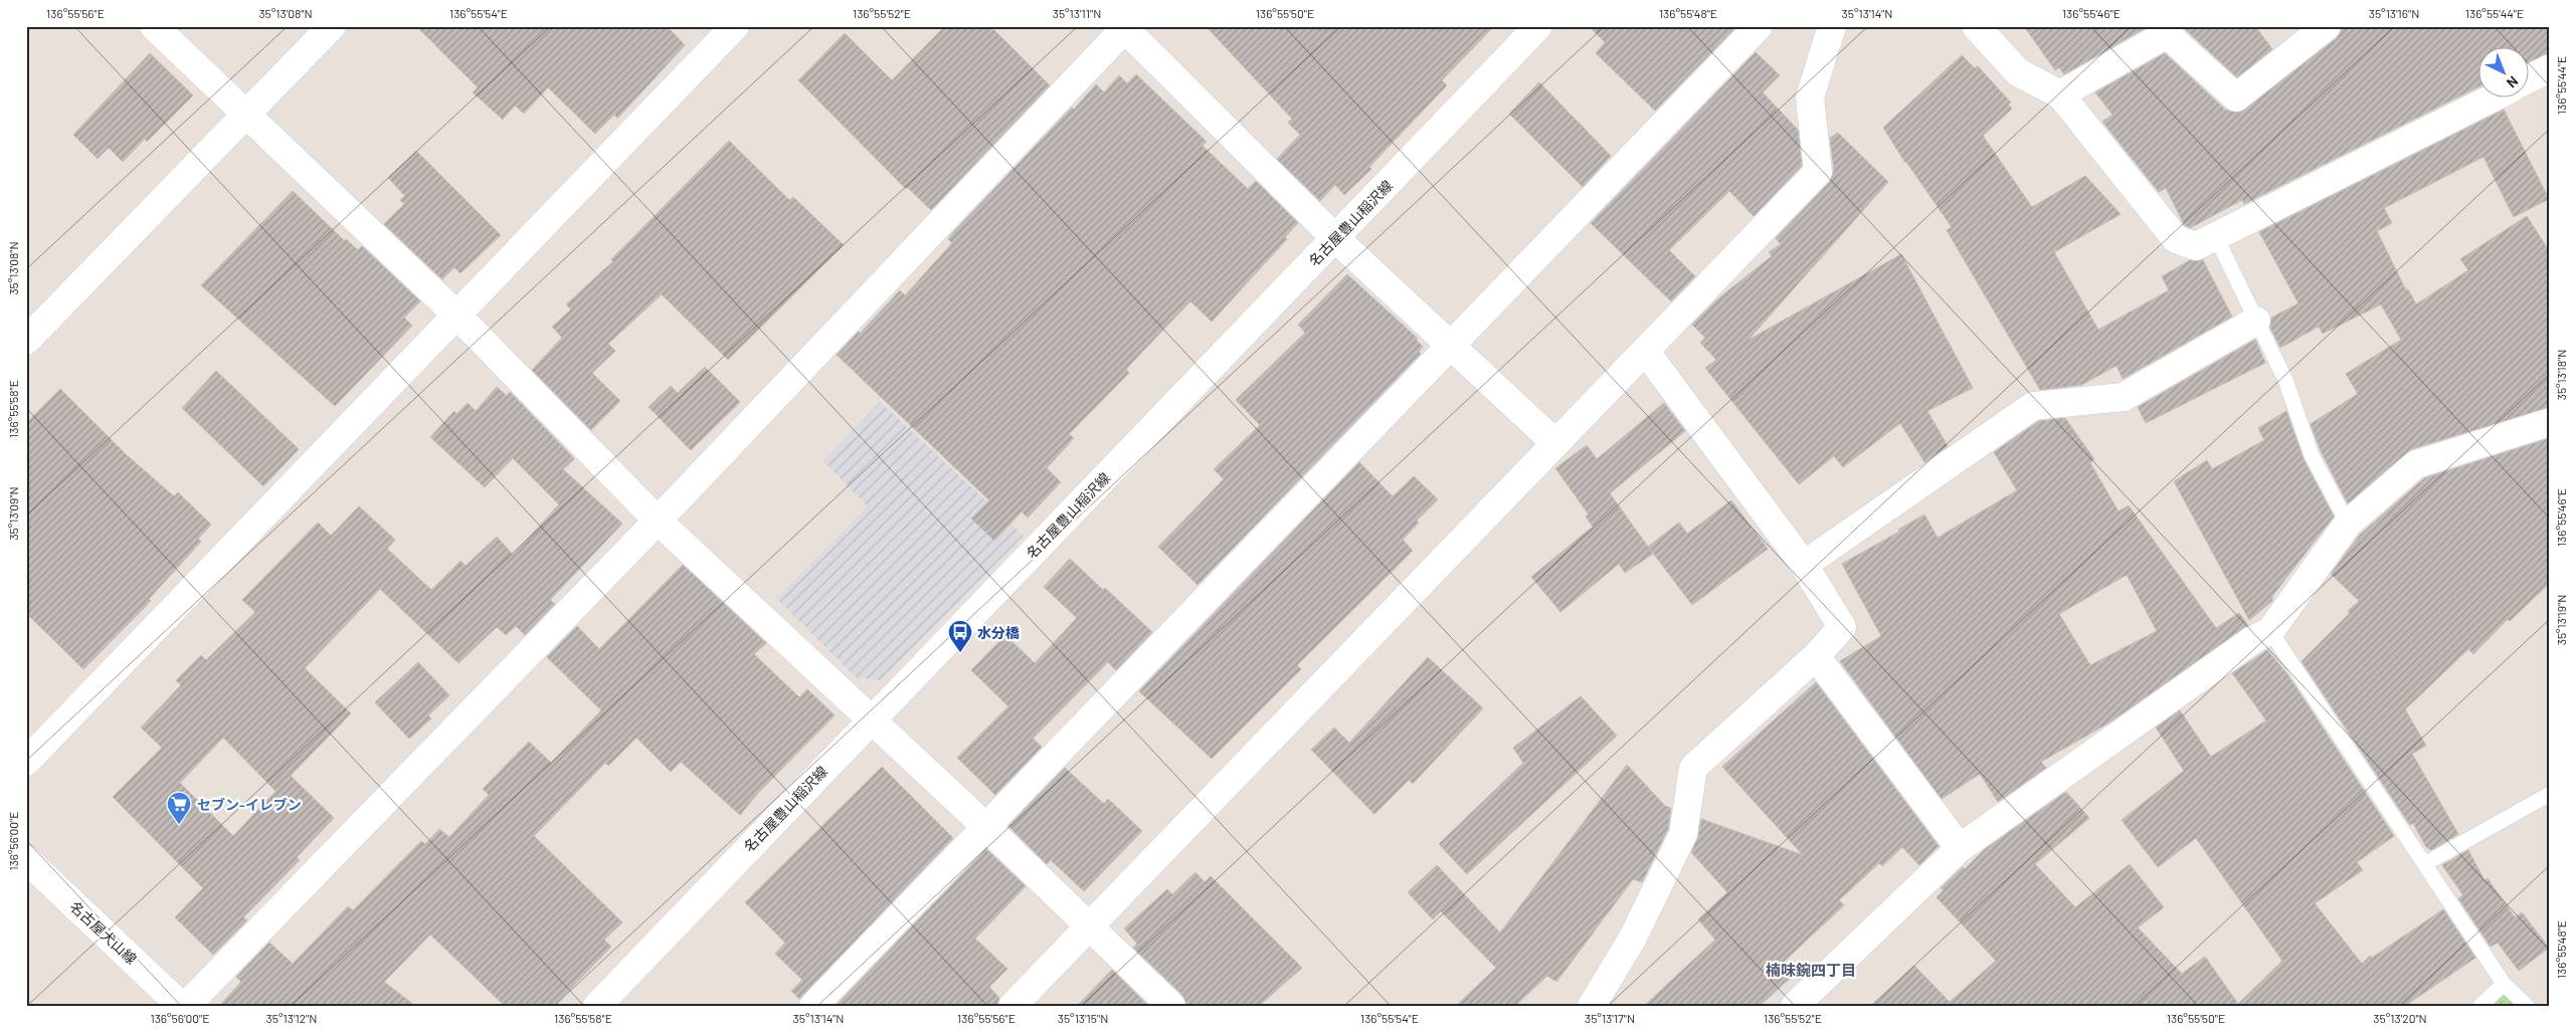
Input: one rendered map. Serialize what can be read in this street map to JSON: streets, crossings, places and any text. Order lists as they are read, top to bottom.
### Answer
{
  "streets": {
    "street": ["名古屋豊山稲沢線", "名古屋犬山線"]
  },
  "districts": ["楠味鋺四丁目"],
  "places": {
    "bus stop": ["水分橋"],
    "supermarket": ["セブン-イレブン"]
  },
  "north": "bottom right",
  "coordinates": [
    "136°55'56\"E",
    "35°13'08\"N",
    "136°55'54\"E",
    "136°55'52\"E",
    "35°13'11\"N",
    "136°55'50\"E",
    "136°55'48\"E",
    "35°13'14\"N",
    "136°55'46\"E",
    "35°13'16\"N",
    "136°55'44\"E",
    "35°13'18\"N",
    "136°55'58\"E",
    "35°13'09\"N",
    "35°13'19\"N",
    "136°56'00\"E",
    "35°13'12\"N",
    "35°13'15\"N",
    "35°13'17\"N",
    "35°13'20\"N"
  ]
}
